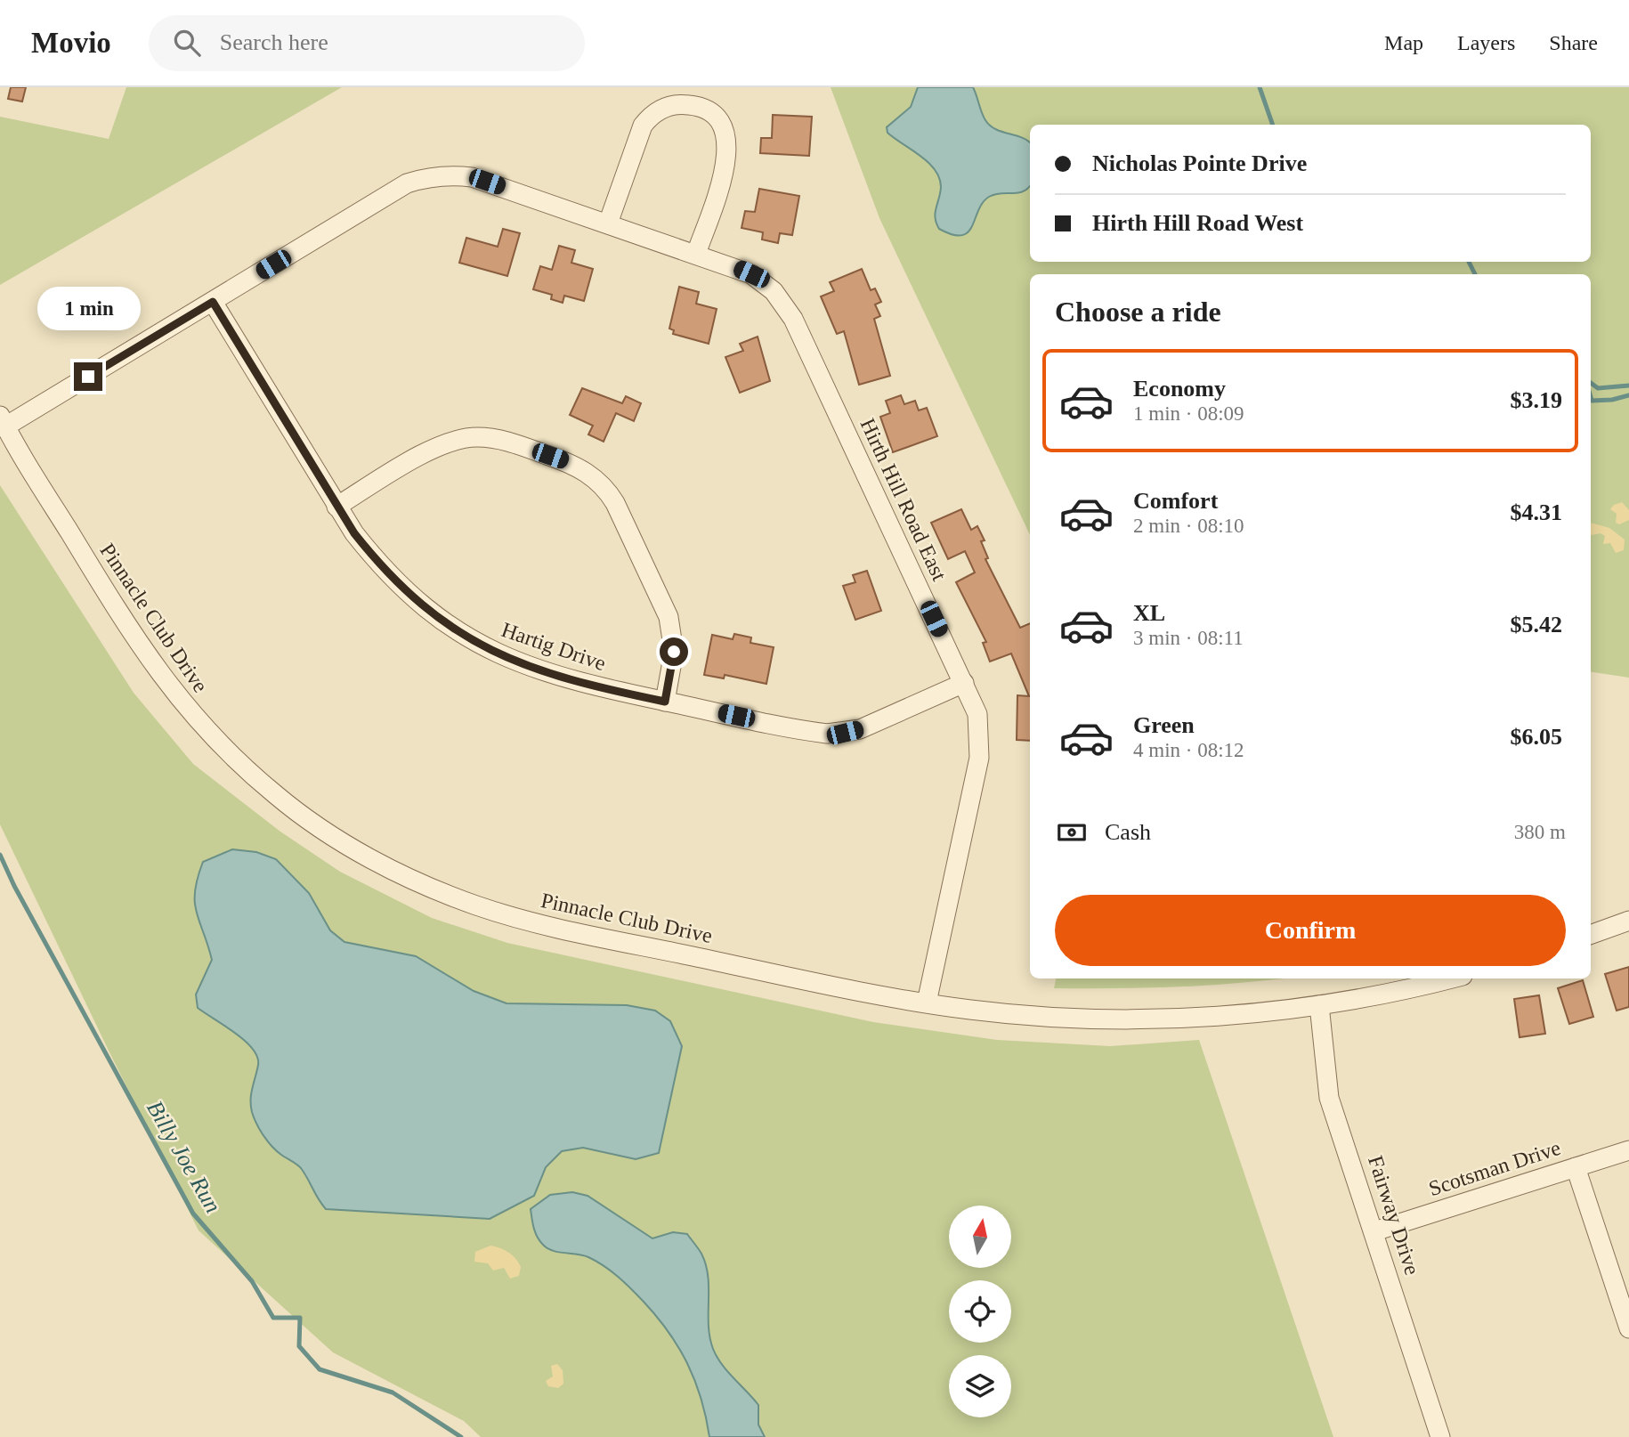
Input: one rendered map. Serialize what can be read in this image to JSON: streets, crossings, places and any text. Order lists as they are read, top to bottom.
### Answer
{
  "streets": {
    "street": [
      "Hirth Hill Road East",
      "Pinnacle Club Drive",
      "Hartig Drive",
      "Scotsman Drive",
      "Fairway Drive"
    ]
  },
  "crossings": [
    ["Hirth Hill Road East", "Pinnacle Club Drive"],
    ["Hirth Hill Road East", "Hartig Drive"],
    ["Pinnacle Club Drive", "Fairway Drive"],
    ["Scotsman Drive", "Fairway Drive"]
  ],
  "water": ["Billy Joe Run"],
  "north": "top",
  "page": {
    "header": "Movio",
    "search": "Search here",
    "nav": ["Map", "Layers", "Share"],
    "banner": ["Nicholas Pointe Drive", "Hirth Hill Road West"],
    "heading": "Choose a ride",
    "bubble": "1 min",
    "list": [
      {
        "name": "Economy",
        "note": "1 min · 08:09",
        "value": "$3.19"
      },
      {
        "name": "Comfort",
        "note": "2 min · 08:10",
        "value": "$4.31"
      },
      {
        "name": "XL",
        "note": "3 min · 08:11",
        "value": "$5.42"
      },
      {
        "name": "Green",
        "note": "4 min · 08:12",
        "value": "$6.05"
      }
    ],
    "pay": ["Cash", "380 m"],
    "buttons": "Confirm"
  }
}
